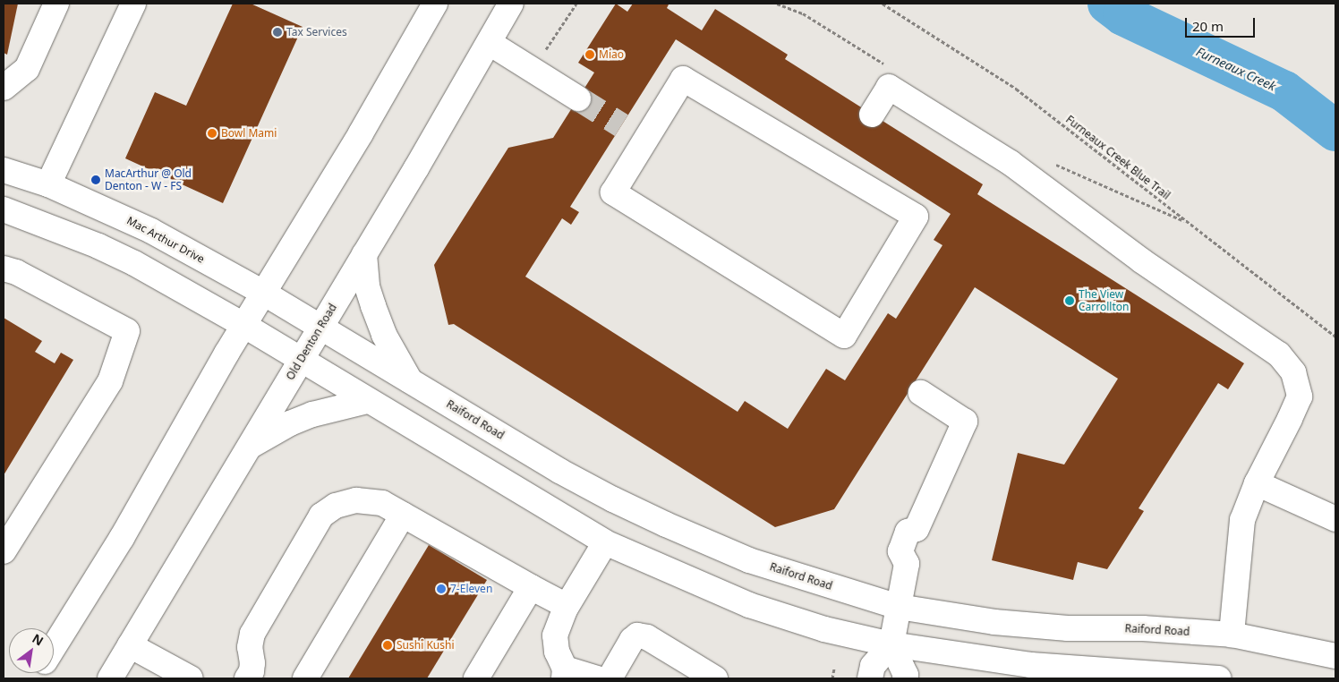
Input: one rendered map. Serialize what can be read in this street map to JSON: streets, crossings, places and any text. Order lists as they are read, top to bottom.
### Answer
{
  "streets": {
    "street": ["Mac Arthur Drive", "Old Denton Road", "Raiford Road"],
    "path": ["Furneaux Creek Blue Trail"]
  },
  "crossings": [
    ["Mac Arthur Drive", "Old Denton Road"],
    ["Mac Arthur Drive", "Raiford Road"],
    ["Old Denton Road", "Raiford Road"]
  ],
  "water": ["Furneaux Creek"],
  "places": [
    "Tax Services",
    "Miao",
    "Bowl Mami",
    "MacArthur @ Old Denton - W - FS",
    "The View Carrollton",
    "7-Eleven",
    "Sushi Kushi"
  ],
  "scale_bar": "20 m",
  "north": "top right"
}
